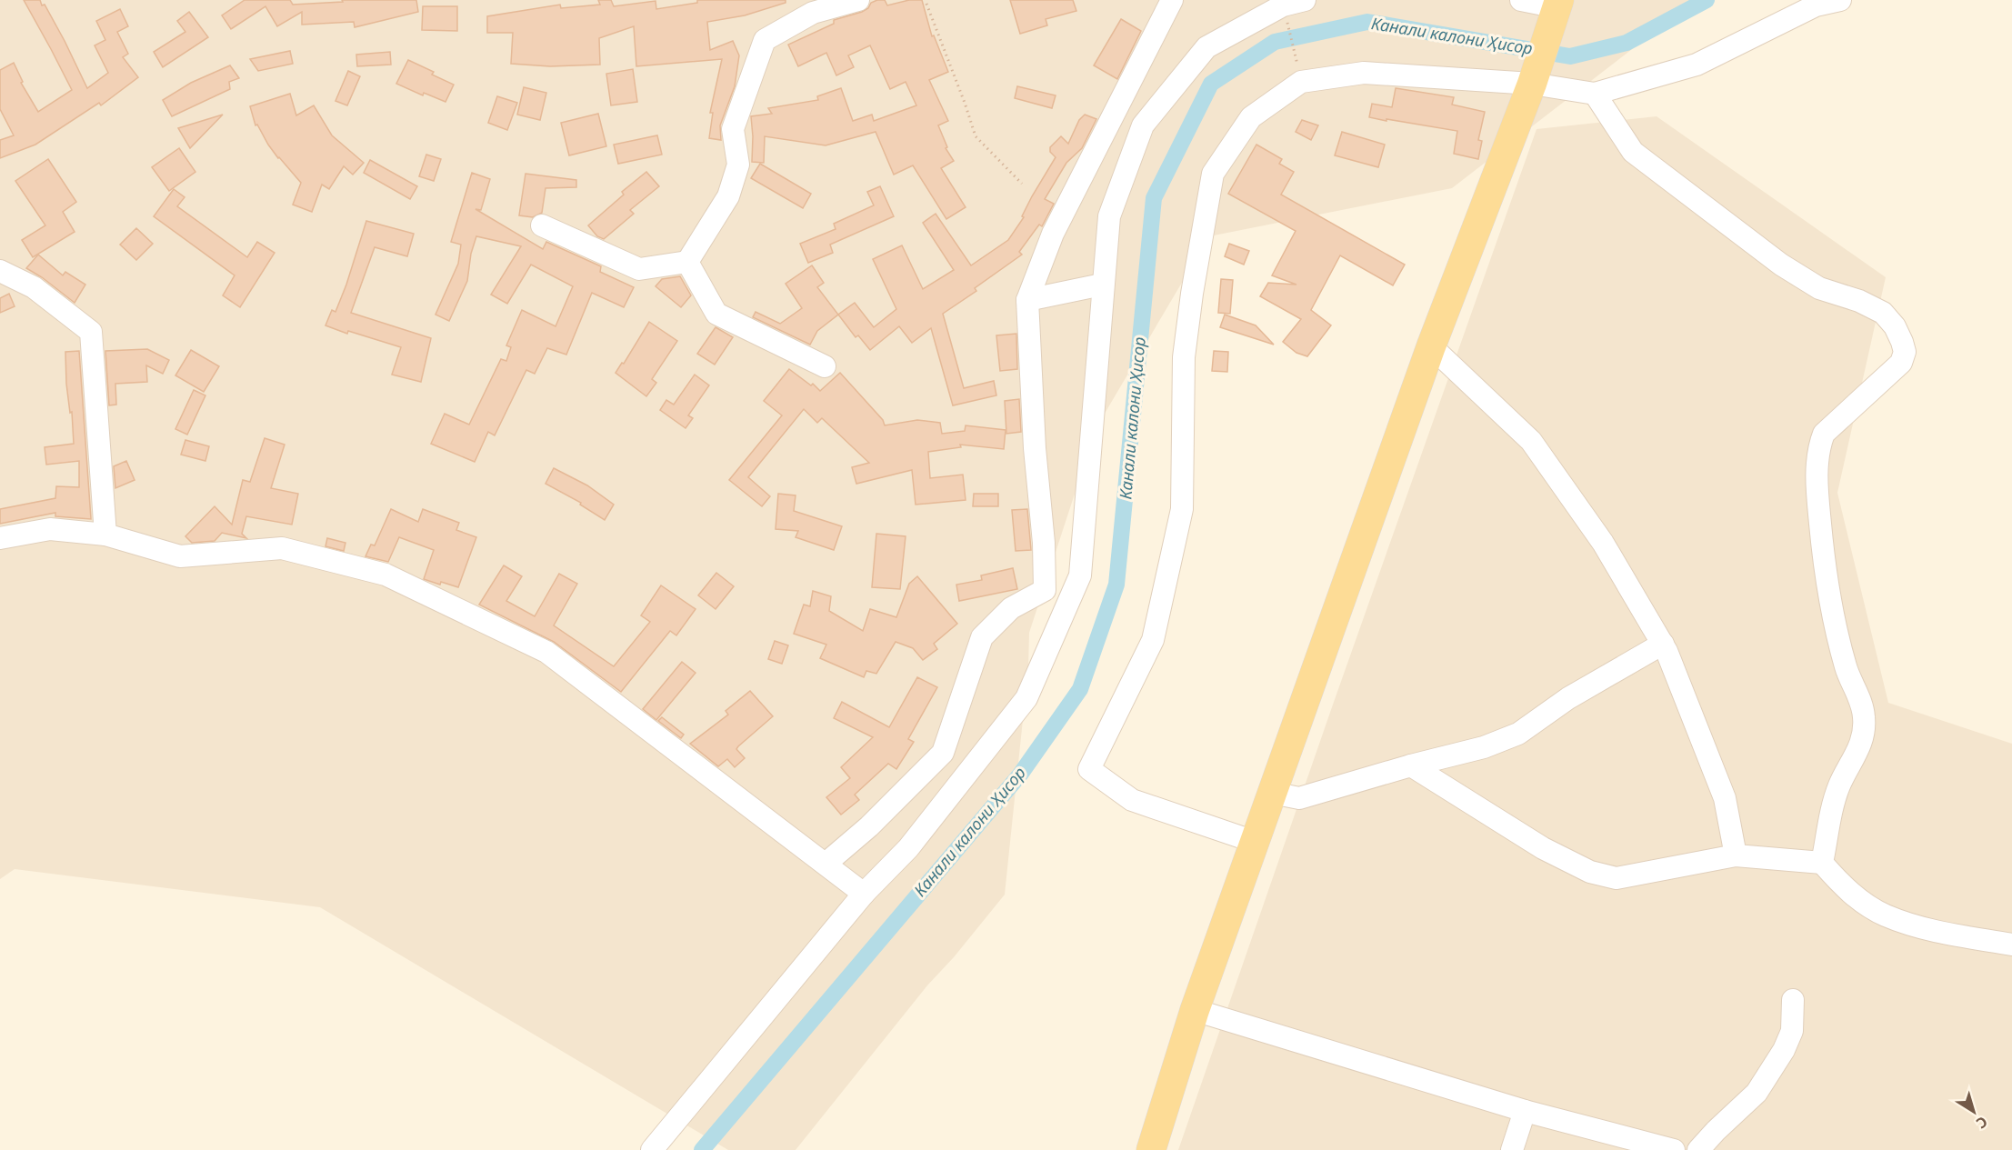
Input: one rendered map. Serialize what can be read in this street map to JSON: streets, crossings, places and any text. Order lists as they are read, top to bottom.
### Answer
{
  "water": ["Канали калони Ҳисор"],
  "north": "bottom right"
}
